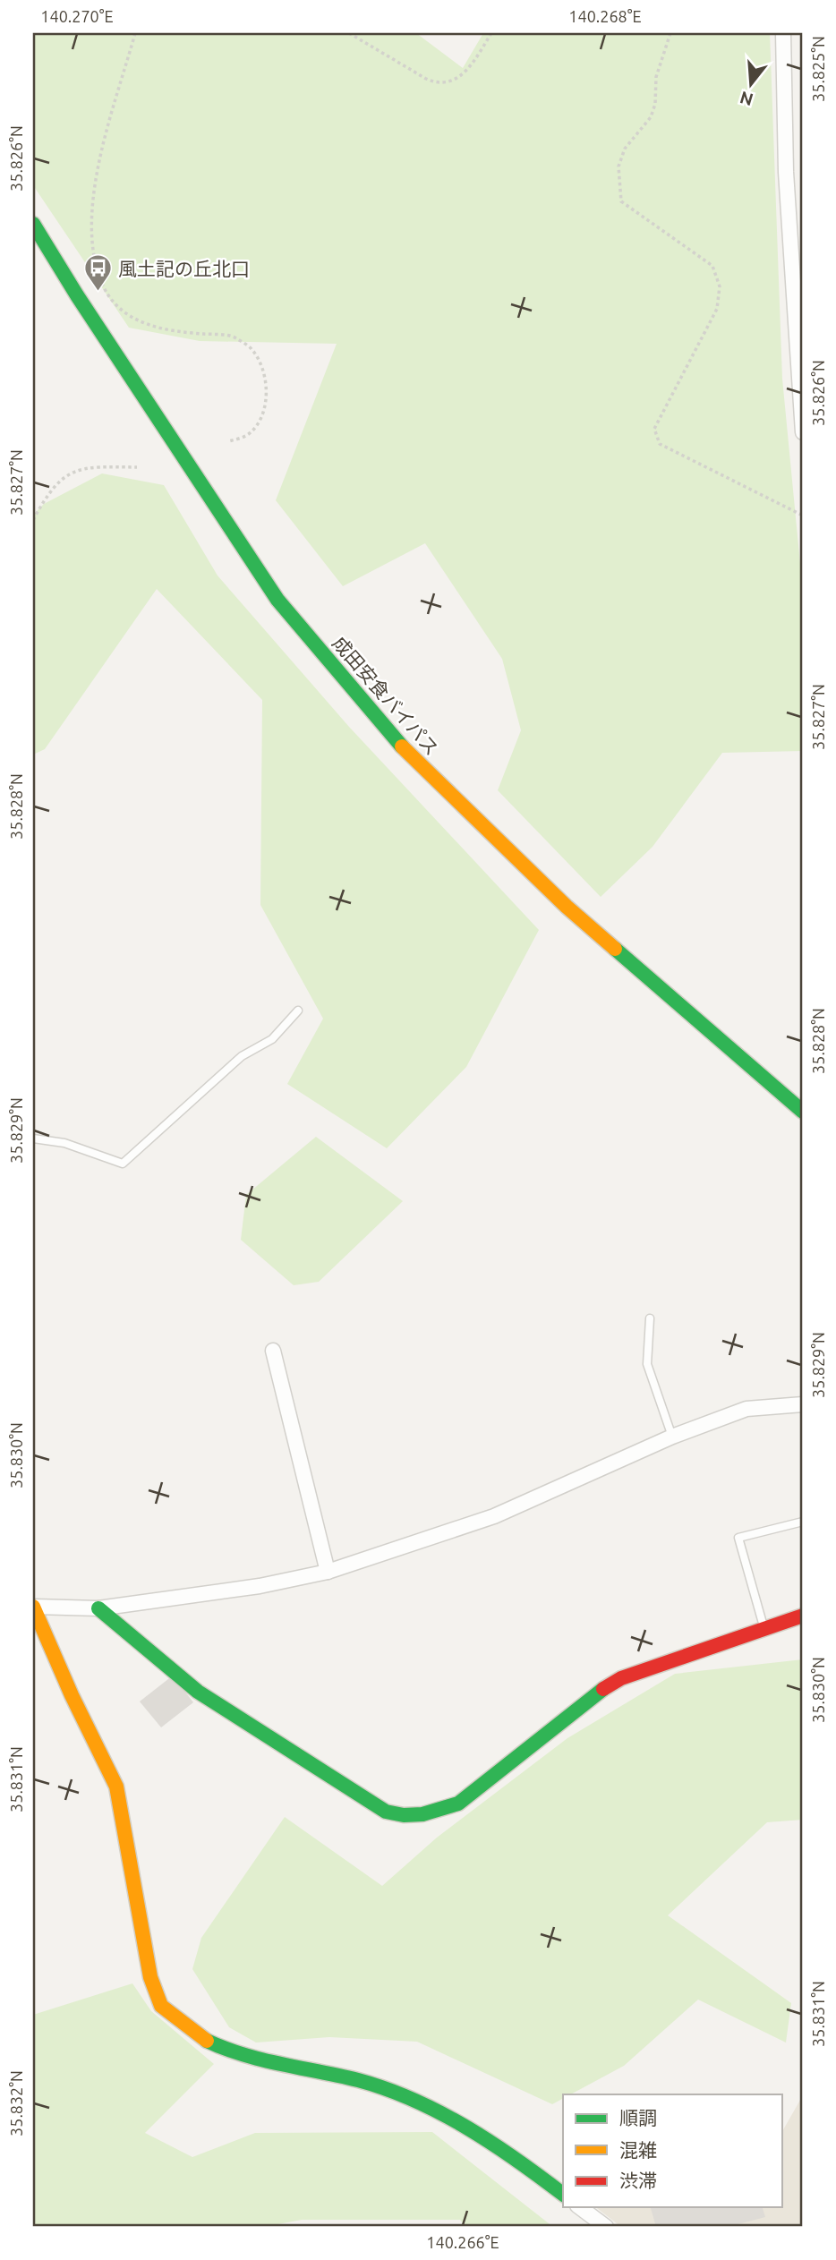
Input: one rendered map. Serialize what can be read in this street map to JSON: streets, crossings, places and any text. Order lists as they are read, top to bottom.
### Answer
{
  "streets": {
    "street": ["成田安食バイパス"]
  },
  "places": {
    "bus stop": ["風土記の丘北口"]
  },
  "legend": ["順調", "混雑", "渋滞"],
  "north": "bottom",
  "coordinates": [
    "140.270°E",
    "140.268°E",
    "35.825°N",
    "35.826°N",
    "35.827°N",
    "35.828°N",
    "35.829°N",
    "35.830°N",
    "35.831°N",
    "35.832°N",
    "140.266°E"
  ]
}
